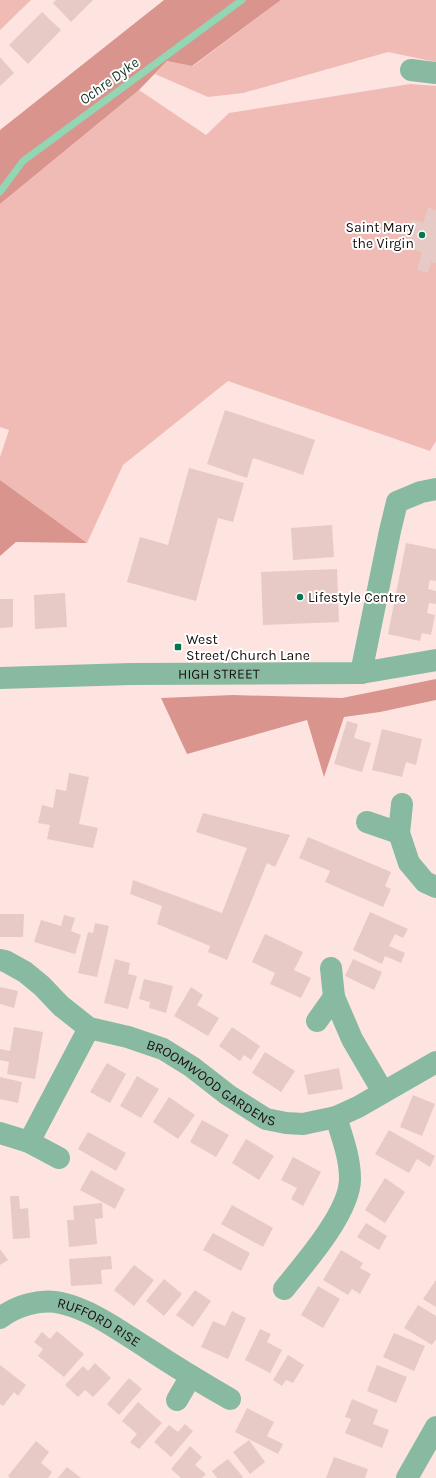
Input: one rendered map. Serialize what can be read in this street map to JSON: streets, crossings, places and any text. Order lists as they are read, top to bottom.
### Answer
{
  "streets": {
    "street": ["HIGH STREET", "BROOMWOOD GARDENS", "RUFFORD RISE"]
  },
  "water": ["Ochre Dyke"],
  "places": {
    "other": ["Saint Mary the Virgin", "Lifestyle Centre"],
    "transit": ["West Street/Church Lane"]
  }
}
